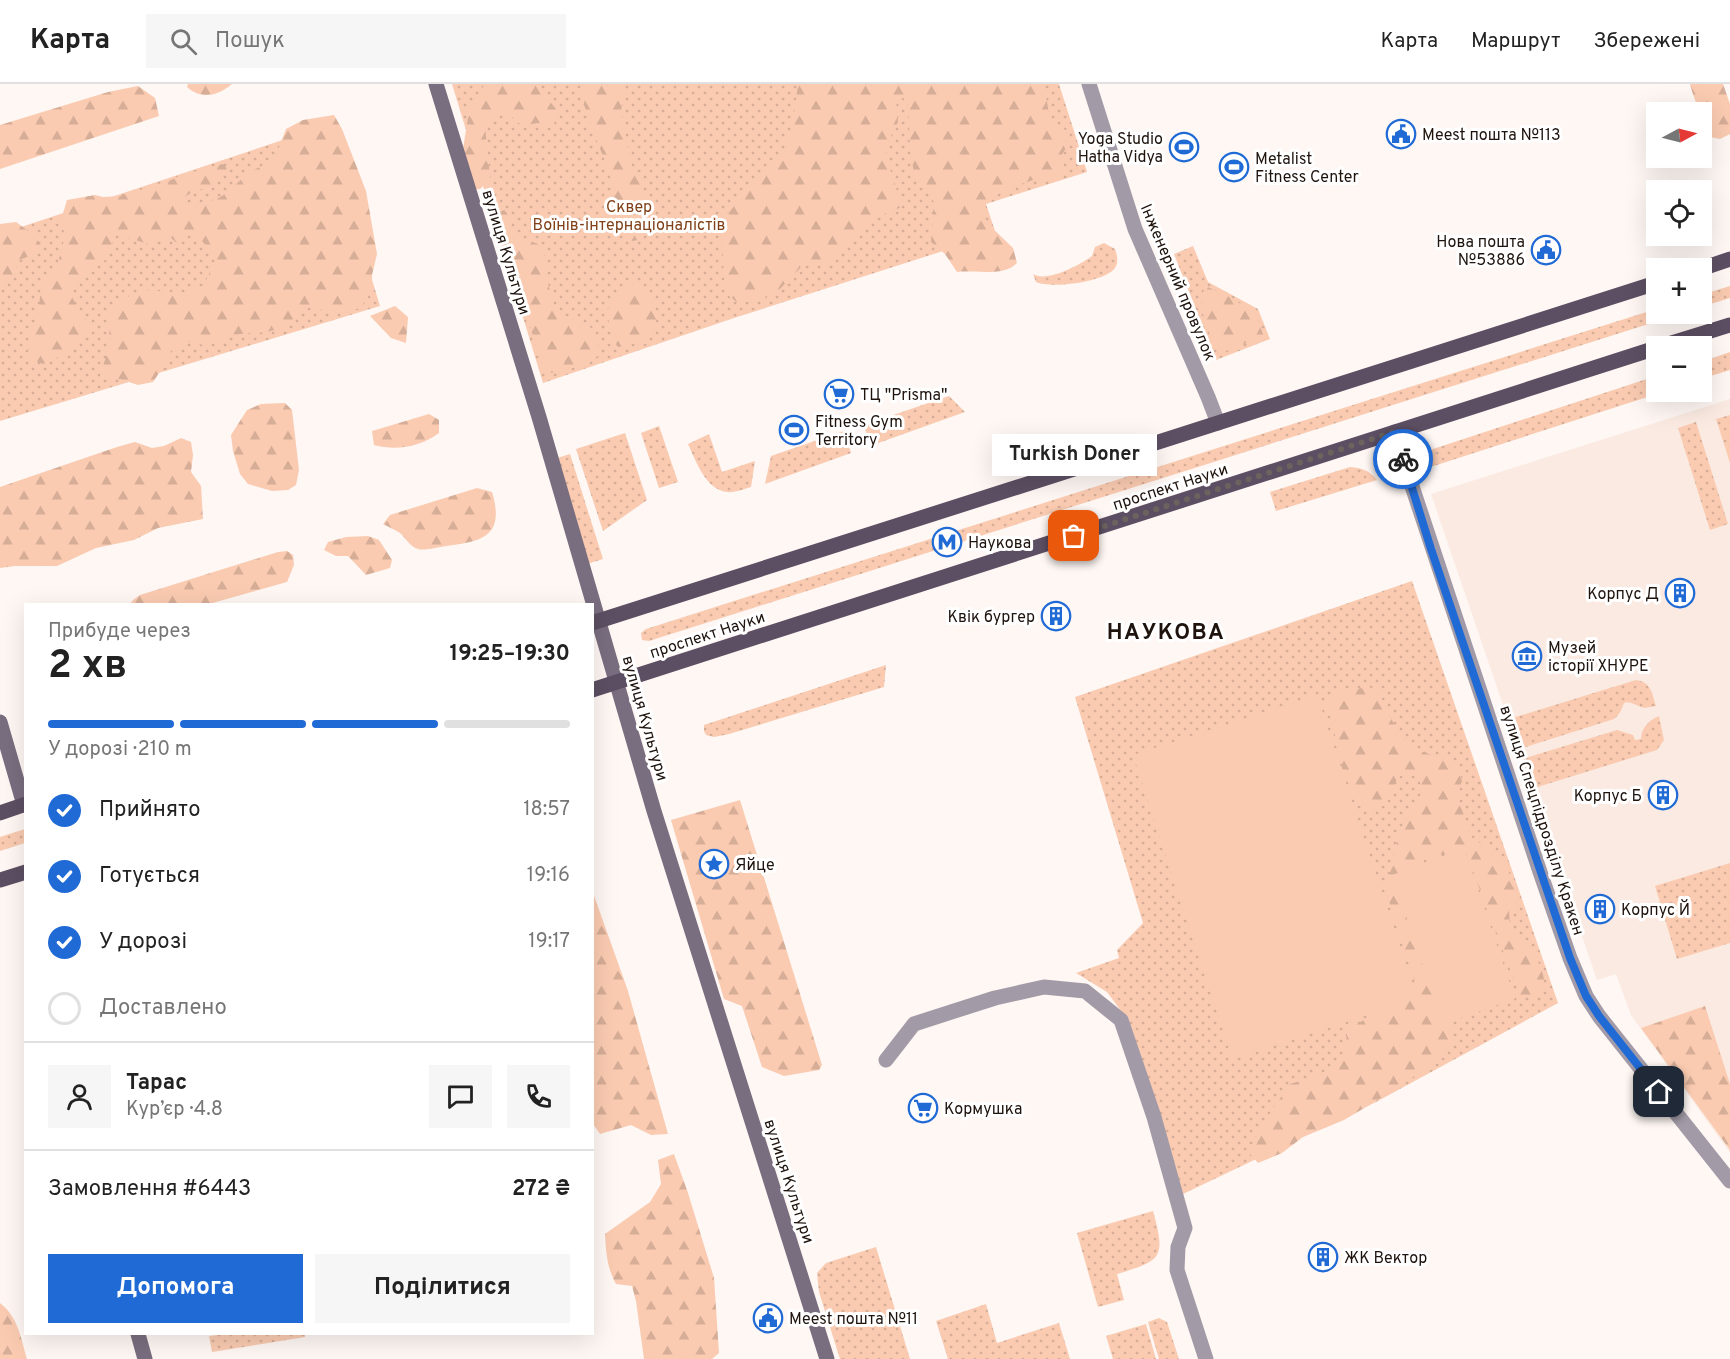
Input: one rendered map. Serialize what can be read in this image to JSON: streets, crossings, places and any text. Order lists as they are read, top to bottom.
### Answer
{
  "streets": {
    "main road": ["проспект Науки"],
    "street": ["вулиця Культури", "Інженерний провулок", "вулиця Спецпідрозділу Кракен"]
  },
  "crossings": [
    ["вулиця Культури", "проспект Науки"],
    ["проспект Науки", "вулиця Спецпідрозділу Кракен"]
  ],
  "districts": ["НАУКОВА"],
  "parks": ["Сквер Воїнів-інтернаціоналістів"],
  "places": {
    "public building": ["Meest пошта №113", "Нова пошта №53886", "Meest пошта №11"],
    "sports": ["Yoga Studio Hatha Vidya", "Metalist Fitness Center", "Fitness Gym Territory"],
    "supermarket": ["ТЦ \"Prisma\"", "Кормушка"],
    "other": ["Turkish Doner"],
    "metro station": ["Наукова"],
    "building": [
      "Корпус Д",
      "Квік бургер",
      "Корпус Б",
      "Корпус Й",
      "ЖК Вектор"
    ],
    "museum": ["Музей історії ХНУРЕ"],
    "place": ["Яйце"]
  },
  "north": "right",
  "page": {
    "header": "Карта",
    "search": "Пошук",
    "nav": ["Карта", "Маршрут", "Збережені"],
    "map_buttons": ["+", "−"],
    "bubble": "Turkish Doner",
    "heading": ["2 хв", "Прибуде через", "19:25–19:30"],
    "panel": [
      "Тарас",
      "Кур’єр · 4.8",
      "Замовлення #6443",
      "272 ₴"
    ],
    "bar": "У дорозі · 210 m",
    "list": [
      ["Прийнято", "18:57"],
      ["Готується", "19:16"],
      ["У дорозі", "19:17"],
      "Доставлено"
    ],
    "buttons": ["Допомога", "Поділитися"]
  }
}
